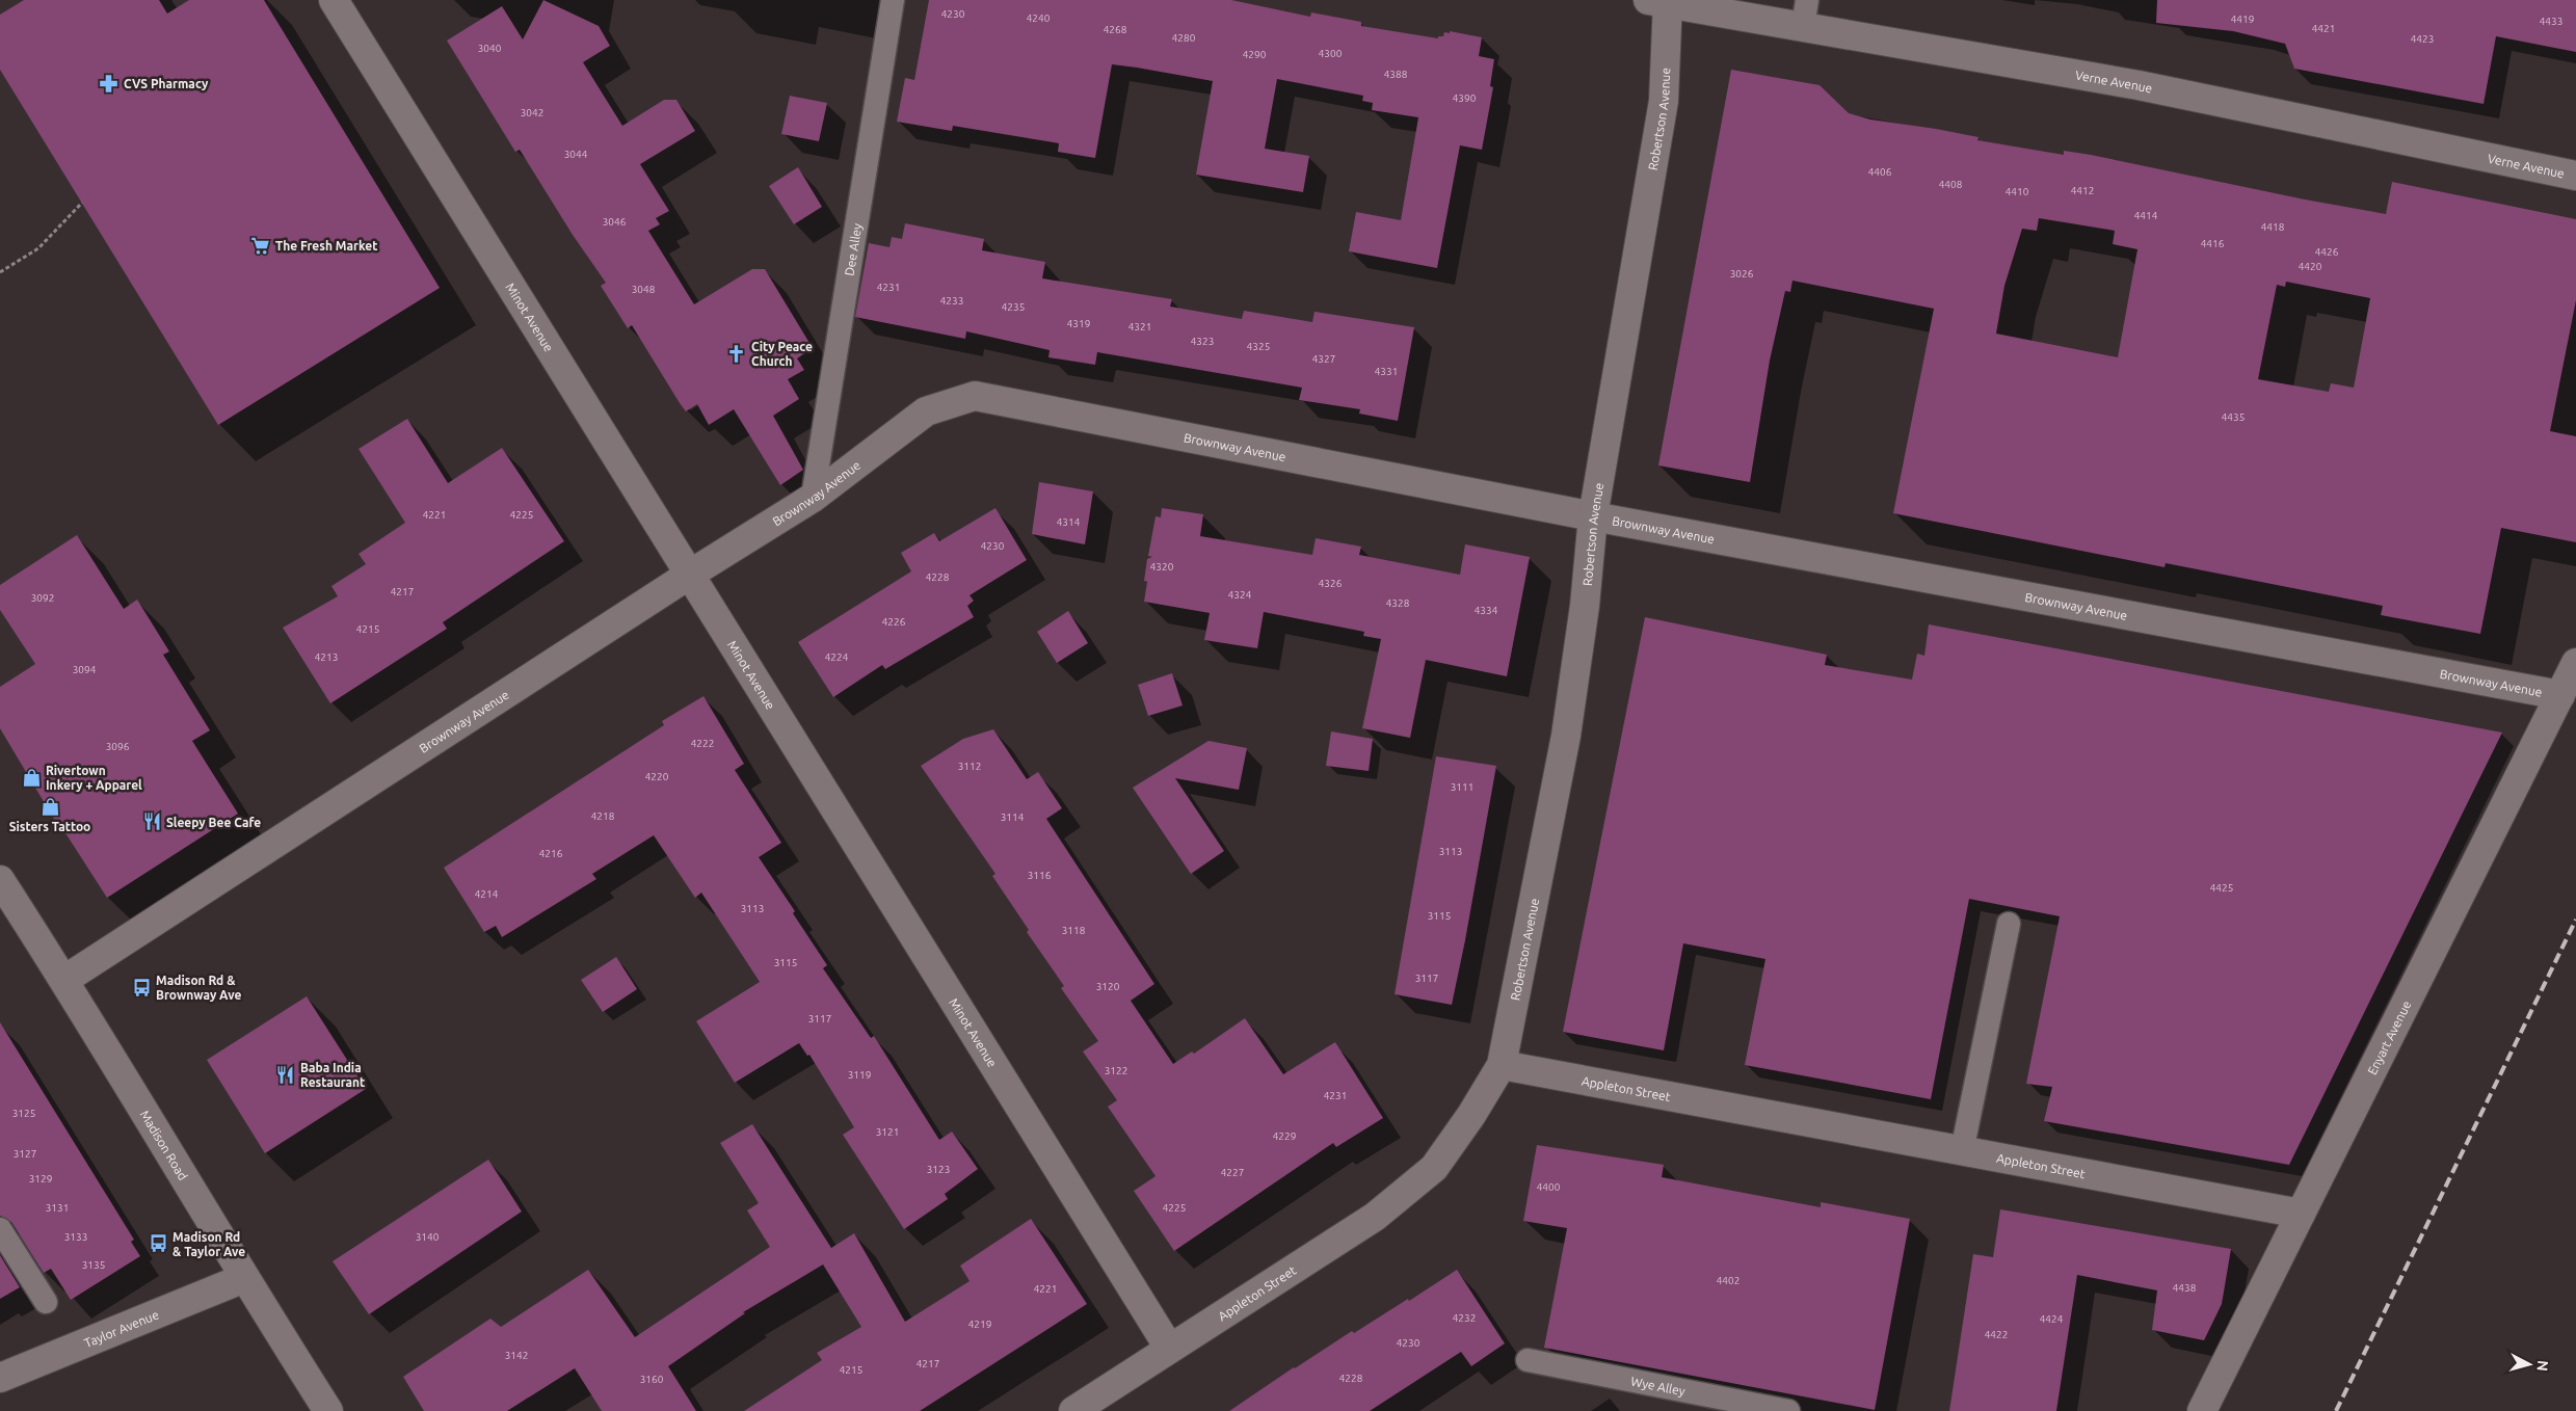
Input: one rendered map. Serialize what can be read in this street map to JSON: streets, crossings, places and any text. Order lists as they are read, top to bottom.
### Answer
{
  "streets": {
    "street": [
      "Verne Avenue",
      "Robertson Avenue",
      "Minot Avenue",
      "Brownway Avenue",
      "Enyart Avenue",
      "Appleton Street",
      "Madison Road",
      "Taylor Avenue"
    ],
    "lane": ["Dee Alley", "Wye Alley"]
  },
  "crossings": [
    ["Verne Avenue", "Robertson Avenue"],
    ["Robertson Avenue", "Brownway Avenue"],
    ["Robertson Avenue", "Appleton Street"],
    ["Dee Alley", "Brownway Avenue"],
    ["Minot Avenue", "Brownway Avenue"],
    ["Minot Avenue", "Appleton Street"],
    ["Brownway Avenue", "Enyart Avenue"],
    ["Brownway Avenue", "Madison Road"],
    ["Enyart Avenue", "Appleton Street"],
    ["Madison Road", "Taylor Avenue"]
  ],
  "places": {
    "pharmacy": ["CVS Pharmacy"],
    "supermarket": ["The Fresh Market"],
    "church": ["City Peace Church"],
    "shop": ["Rivertown Inkery + Apparel", "Sisters Tattoo"],
    "restaurant": ["Sleepy Bee Cafe", "Baba India Restaurant"],
    "bus stop": ["Madison Rd & Brownway Ave", "Madison Rd & Taylor Ave"]
  },
  "house_numbers": [
    "4230",
    "4240",
    "4419",
    "4433",
    "4421",
    "4268",
    "4280",
    "4423",
    "3040",
    "4300",
    "4290",
    "4388",
    "4390",
    "3042",
    "3044",
    "4406",
    "4408",
    "4412",
    "4410",
    "4414",
    "3046",
    "4418",
    "4416",
    "4426",
    "4420",
    "3026",
    "4231",
    "3048",
    "4233",
    "4235",
    "4319",
    "4321",
    "4323",
    "4325",
    "4327",
    "4331",
    "4435",
    "4221",
    "4225",
    "4314",
    "4230",
    "4320",
    "4228",
    "4326",
    "4217",
    "4324",
    "3092",
    "4328",
    "4334",
    "4226",
    "4215",
    "4213",
    "4224",
    "3094",
    "4222",
    "3096",
    "3112",
    "4220",
    "3111",
    "4218",
    "3114",
    "3113",
    "4216",
    "3116",
    "4425",
    "4214",
    "3113",
    "3115",
    "3118",
    "3115",
    "3117",
    "3120",
    "3117",
    "3122",
    "3119",
    "4231",
    "3125",
    "3121",
    "4229",
    "3127",
    "3123",
    "4227",
    "3129",
    "4400",
    "3131",
    "4225",
    "3133",
    "3140",
    "3135",
    "4402",
    "4438",
    "4221",
    "4232",
    "4424",
    "4219",
    "4422",
    "4230",
    "3142",
    "4217",
    "4215",
    "4228",
    "3160"
  ],
  "north": "right"
}
